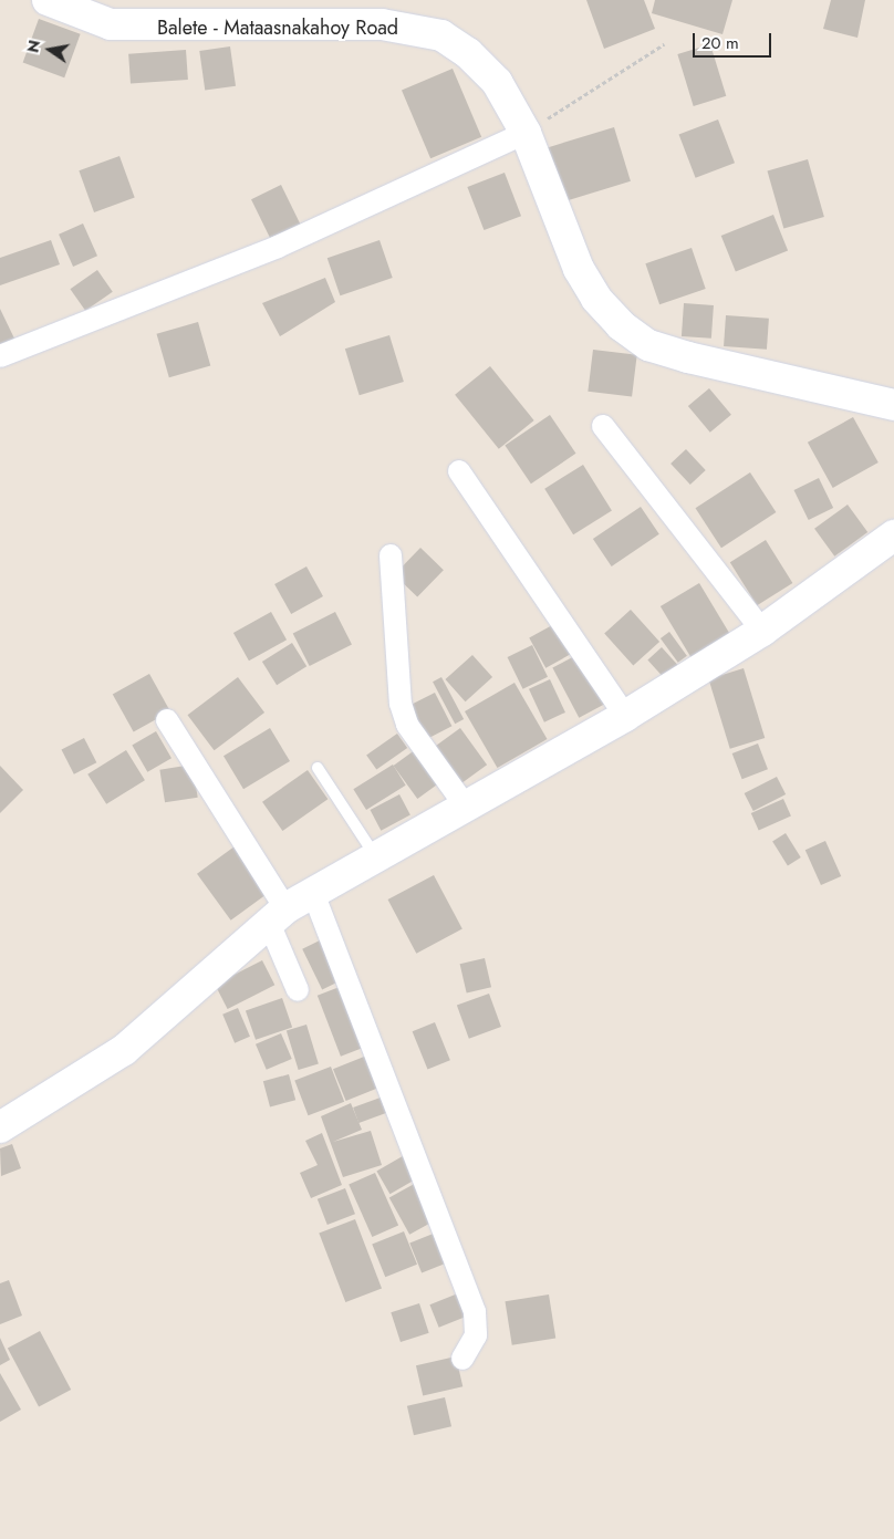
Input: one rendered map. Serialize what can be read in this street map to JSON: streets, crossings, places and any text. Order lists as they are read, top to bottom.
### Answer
{
  "streets": {
    "street": ["Balete - Mataasnakahoy Road"]
  },
  "scale_bar": "20 m",
  "north": "left"
}
